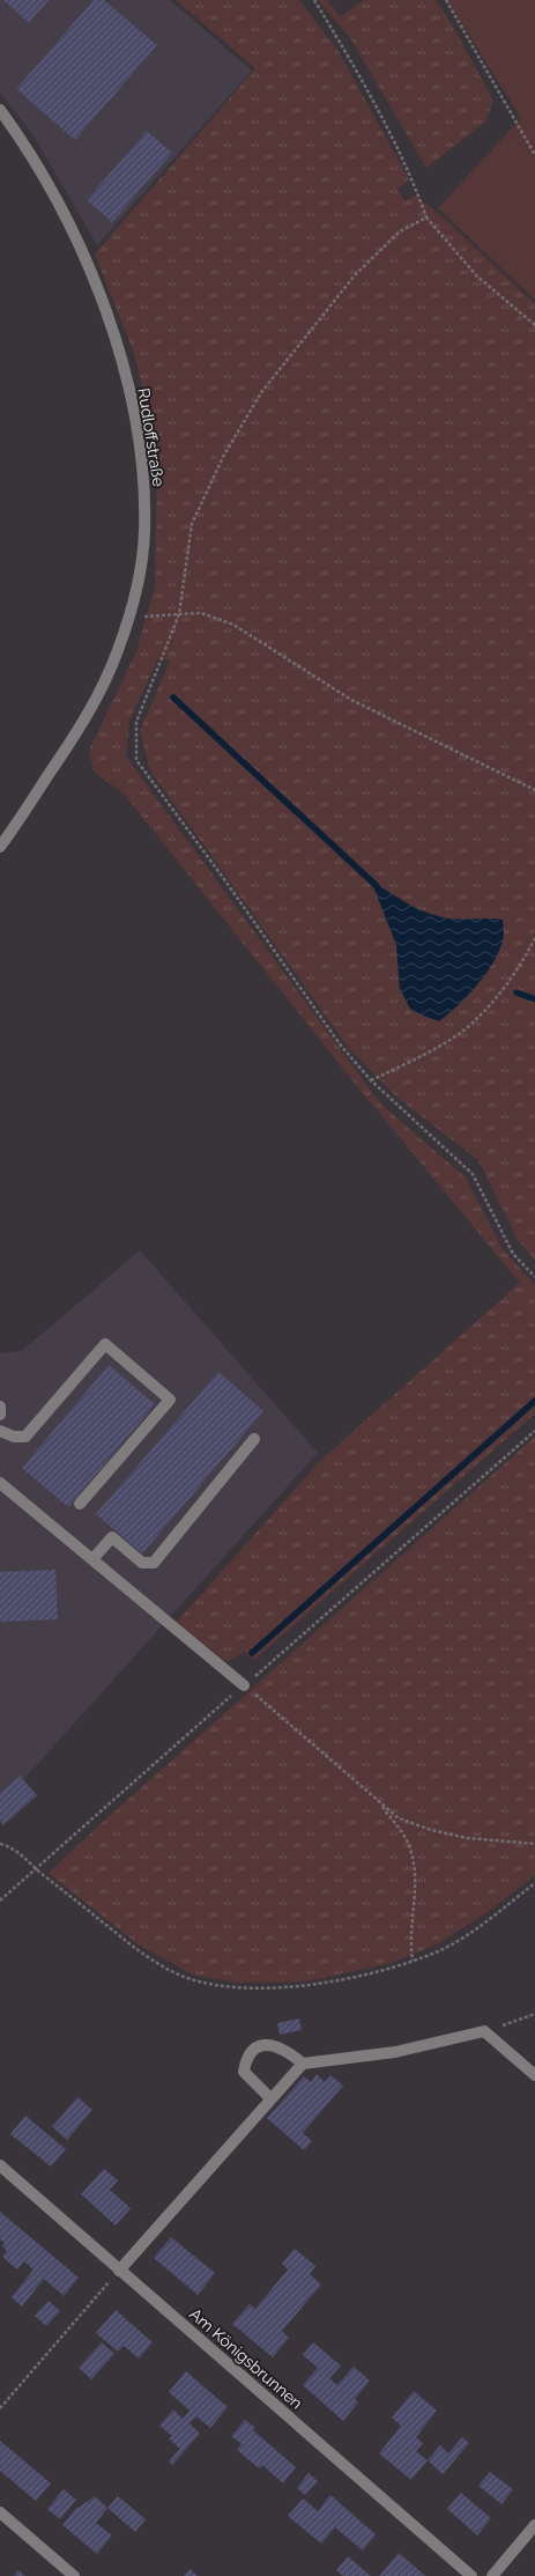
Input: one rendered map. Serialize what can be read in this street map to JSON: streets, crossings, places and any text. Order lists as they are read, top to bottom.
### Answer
{
  "streets": {
    "street": ["Rudloffstraße", "Am Königsbrunnen"]
  }
}
